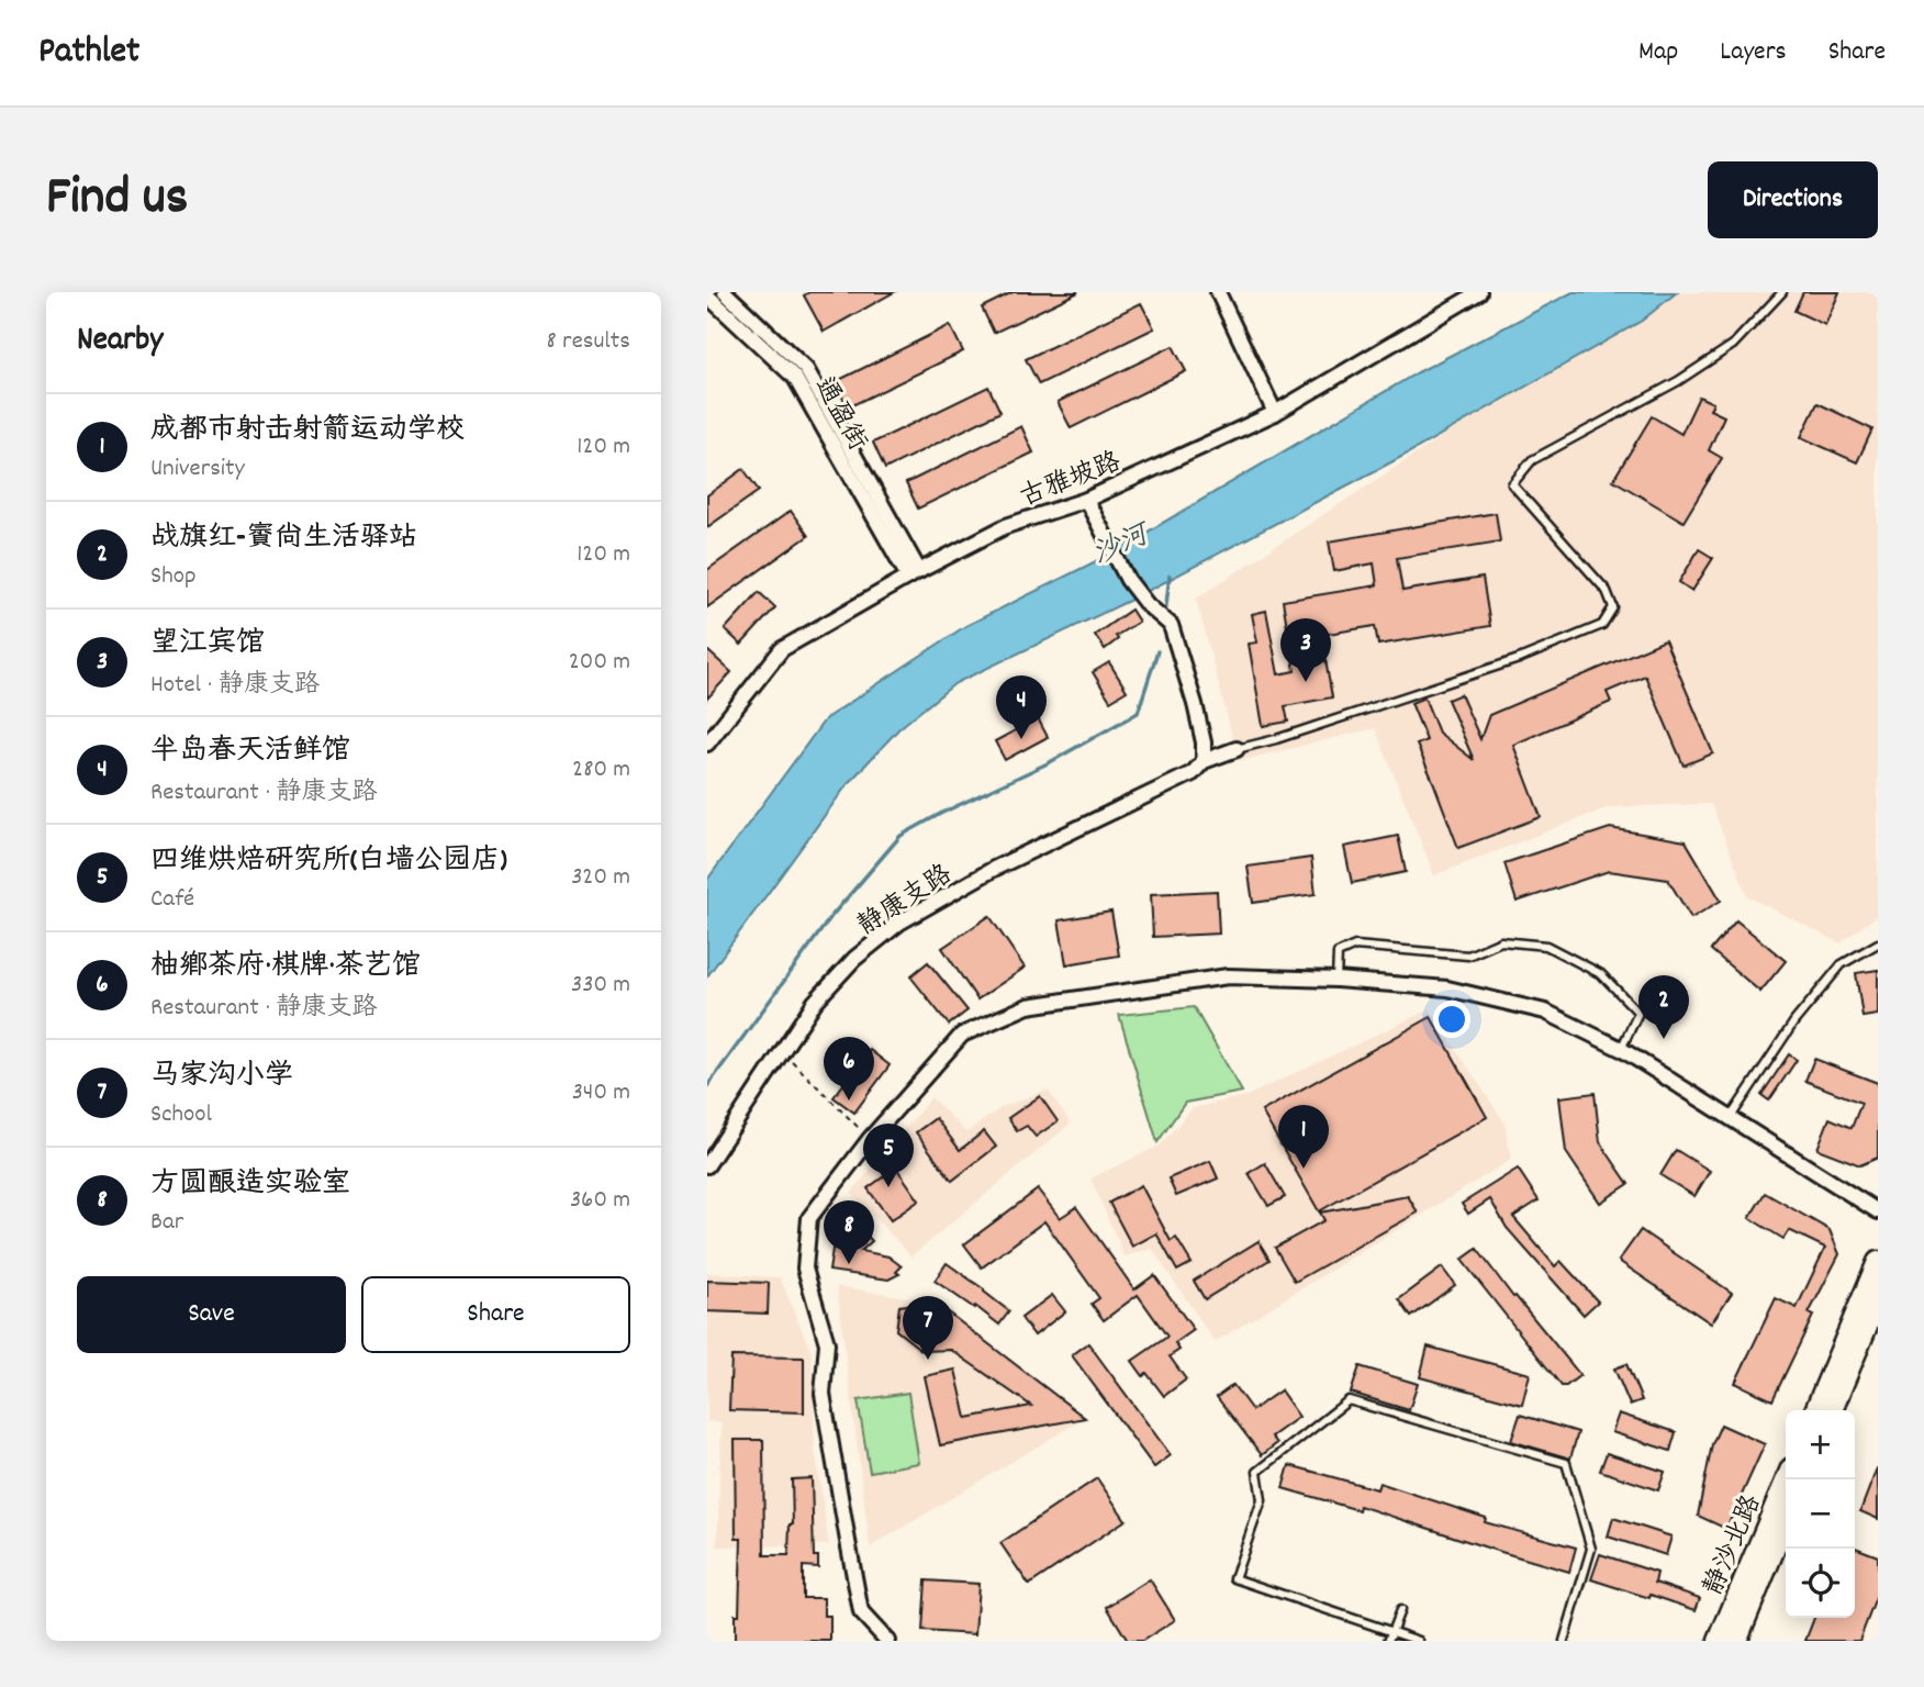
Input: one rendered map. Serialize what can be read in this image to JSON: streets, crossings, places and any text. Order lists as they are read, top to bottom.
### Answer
{
  "streets": {
    "street": [
      "通盈街",
      "古雅坡路",
      "静康支路",
      "静沙北路"
    ]
  },
  "crossings": [
    ["通盈街", "古雅坡路"]
  ],
  "water": ["沙河"],
  "page": {
    "header": "Pathlet",
    "nav": ["Map", "Layers", "Share"],
    "title": "Find us",
    "buttons": [
      "Directions",
      ["Save", "Share"]
    ],
    "heading": ["Nearby", "8 results"],
    "list": [
      {
        "mark": "1",
        "name": "成都市射击射箭运动学校",
        "note": "University",
        "value": "120 m"
      },
      {
        "mark": "2",
        "name": "战旗红-賨尚生活驿站",
        "note": "Shop",
        "value": "120 m"
      },
      {
        "mark": "3",
        "name": "望江宾馆",
        "note": "Hotel · 静康支路",
        "value": "200 m"
      },
      {
        "mark": "4",
        "name": "半岛春天活鲜馆",
        "note": "Restaurant · 静康支路",
        "value": "280 m"
      },
      {
        "mark": "5",
        "name": "四维烘焙研究所(白墙公园店)",
        "note": "Café",
        "value": "320 m"
      },
      {
        "mark": "6",
        "name": "柚鄉茶府·棋牌·茶艺馆",
        "note": "Restaurant · 静康支路",
        "value": "330 m"
      },
      {
        "mark": "7",
        "name": "马家沟小学",
        "note": "School",
        "value": "340 m"
      },
      {
        "mark": "8",
        "name": "方圆酿造实验室",
        "note": "Bar",
        "value": "360 m"
      }
    ],
    "pins": [
      "3",
      "4",
      "2",
      "6",
      "1",
      "5",
      "8",
      "7"
    ],
    "map_buttons": ["+", "−"]
  }
}
